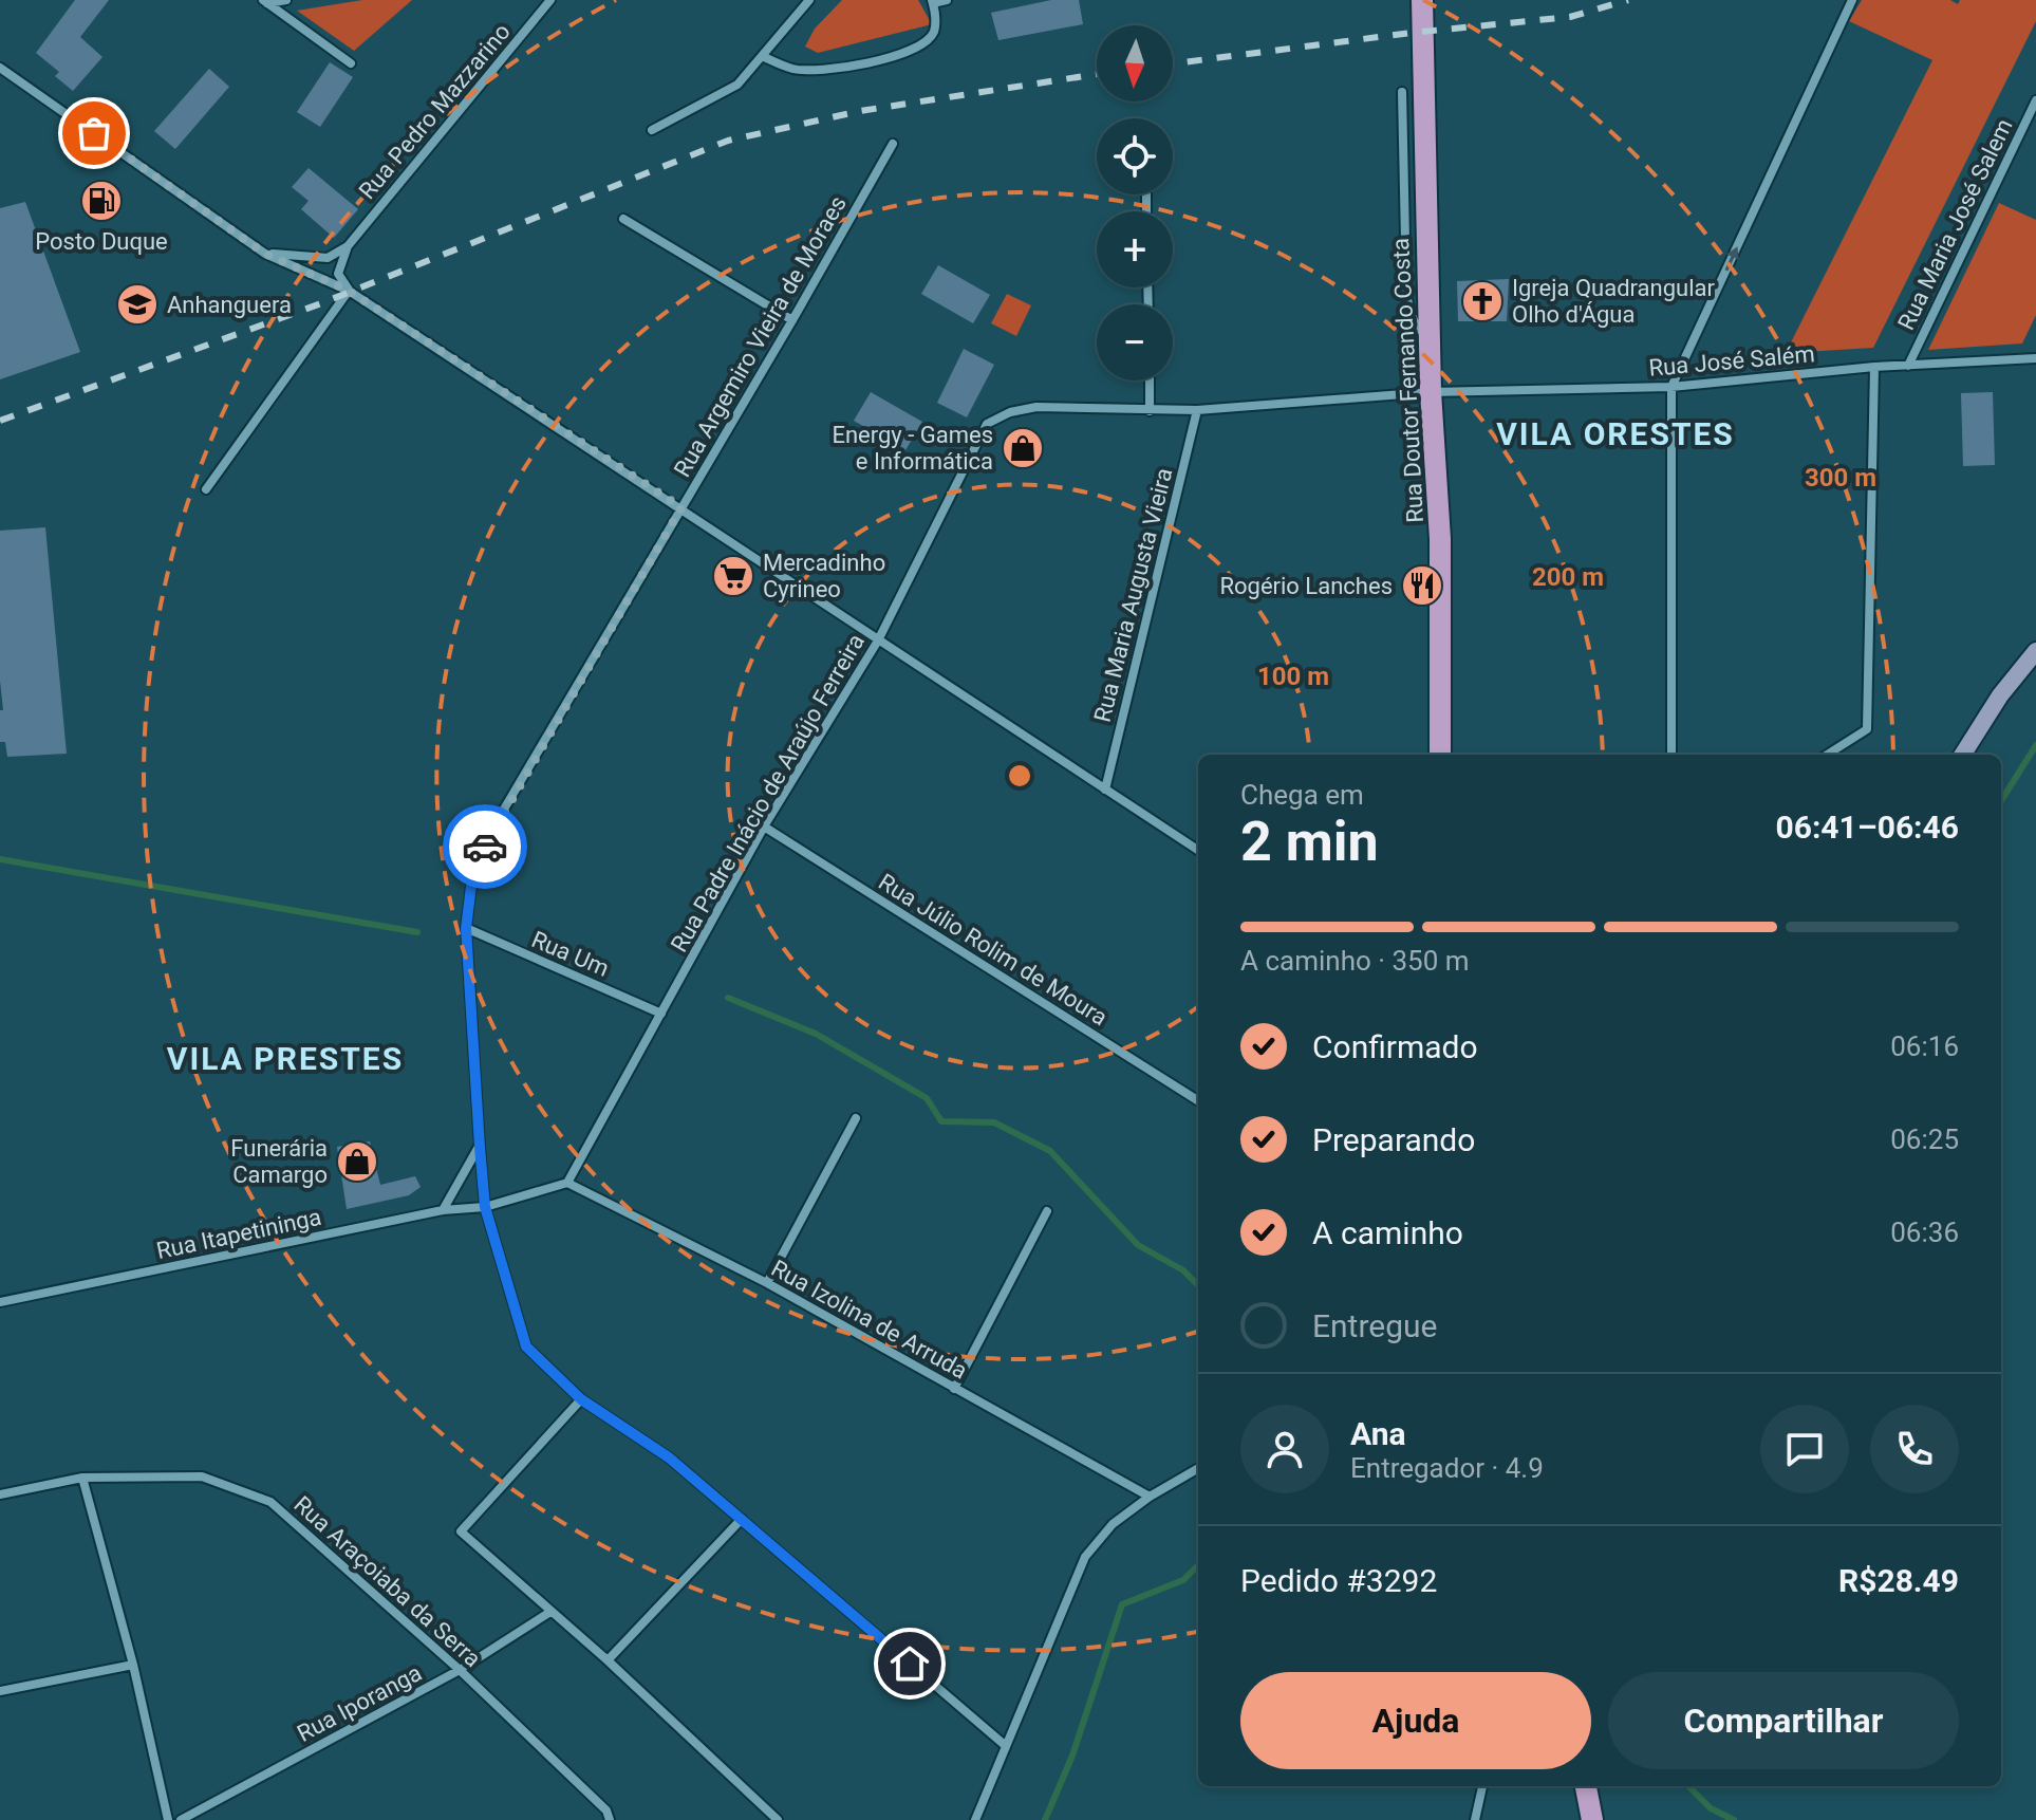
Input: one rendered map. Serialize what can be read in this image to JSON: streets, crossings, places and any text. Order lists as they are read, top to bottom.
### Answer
{
  "streets": {
    "main road": ["Rua Doutor Fernando Costa"],
    "street": [
      "Rua Pedro Mazzarino",
      "Rua Maria José Salem",
      "Rua Argemiro Vieira de Moraes",
      "Rua José Salém",
      "Rua Maria Augusta Vieira",
      "Rua Padre Inácio de Araújo Ferreira",
      "Rua Júlio Rolim de Moura",
      "Rua Um",
      "Rua Itapetininga",
      "Rua Izolina de Arruda",
      "Rua Araçoiaba da Serra",
      "Rua Iporanga"
    ]
  },
  "crossings": [
    ["Rua Maria José Salem", "Rua José Salém"],
    ["Rua Argemiro Vieira de Moraes", "Rua Um"],
    ["Rua Argemiro Vieira de Moraes", "Rua Itapetininga"],
    ["Rua José Salém", "Rua Doutor Fernando Costa"],
    ["Rua José Salém", "Rua Padre Inácio de Araújo Ferreira"],
    ["Rua Doutor Fernando Costa", "Rua Padre Inácio de Araújo Ferreira"],
    ["Rua Maria Augusta Vieira", "Rua Padre Inácio de Araújo Ferreira"],
    ["Rua Padre Inácio de Araújo Ferreira", "Rua Júlio Rolim de Moura"],
    ["Rua Padre Inácio de Araújo Ferreira", "Rua Um"],
    ["Rua Padre Inácio de Araújo Ferreira", "Rua Izolina de Arruda"],
    ["Rua Araçoiaba da Serra", "Rua Iporanga"]
  ],
  "districts": ["VILA ORESTES", "VILA PRESTES"],
  "places": {
    "fuel station": ["Posto Duque"],
    "church": ["Igreja Quadrangular Olho d'Água"],
    "school or university": ["Anhanguera"],
    "shop": ["Energy - Games e Informática", "Funerária Camargo"],
    "supermarket": ["Mercadinho Cyrineo"],
    "restaurant": ["Rogério Lanches"]
  },
  "north": "bottom",
  "page": {
    "map_buttons": ["+", "−"],
    "heading": ["2 min", "Chega em", "06:41–06:46"],
    "panel": [
      "Ana",
      "Entregador · 4.9",
      "Pedido #3292",
      "R$28.49"
    ],
    "bar": "A caminho · 350 m",
    "list": [
      ["Confirmado", "06:16"],
      ["Preparando", "06:25"],
      ["A caminho", "06:36"],
      "Entregue"
    ],
    "buttons": ["Ajuda", "Compartilhar"]
  },
  "rings": ["300 m", "200 m", "100 m"]
}
